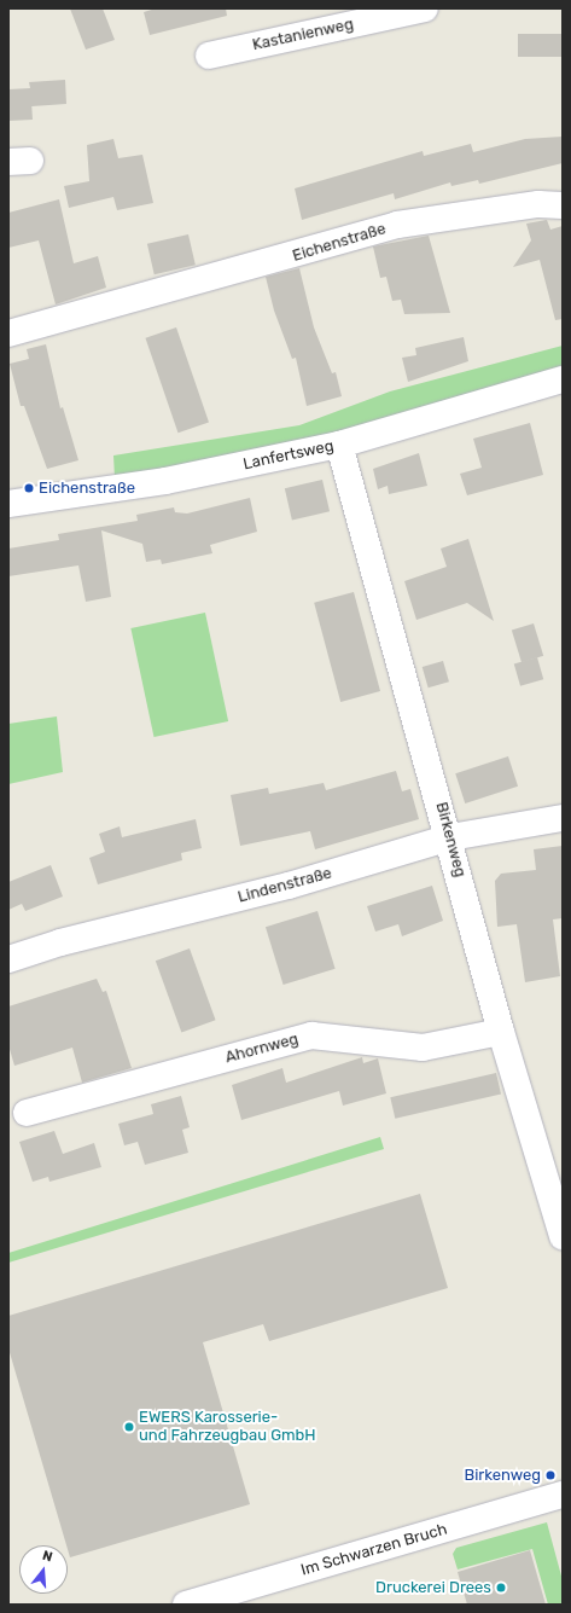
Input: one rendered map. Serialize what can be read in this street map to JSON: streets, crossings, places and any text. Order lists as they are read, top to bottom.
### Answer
{
  "streets": {
    "street": [
      "Kastanienweg",
      "Eichenstraße",
      "Lanfertsweg",
      "Birkenweg",
      "Lindenstraße",
      "Ahornweg",
      "Im Schwarzen Bruch"
    ]
  },
  "crossings": [
    ["Lanfertsweg", "Birkenweg"],
    ["Birkenweg", "Lindenstraße"],
    ["Birkenweg", "Ahornweg"]
  ],
  "places": [
    "Eichenstraße",
    "EWERS Karosserie- und Fahrzeugbau GmbH",
    "Birkenweg",
    "Druckerei Drees"
  ],
  "north": "top"
}
